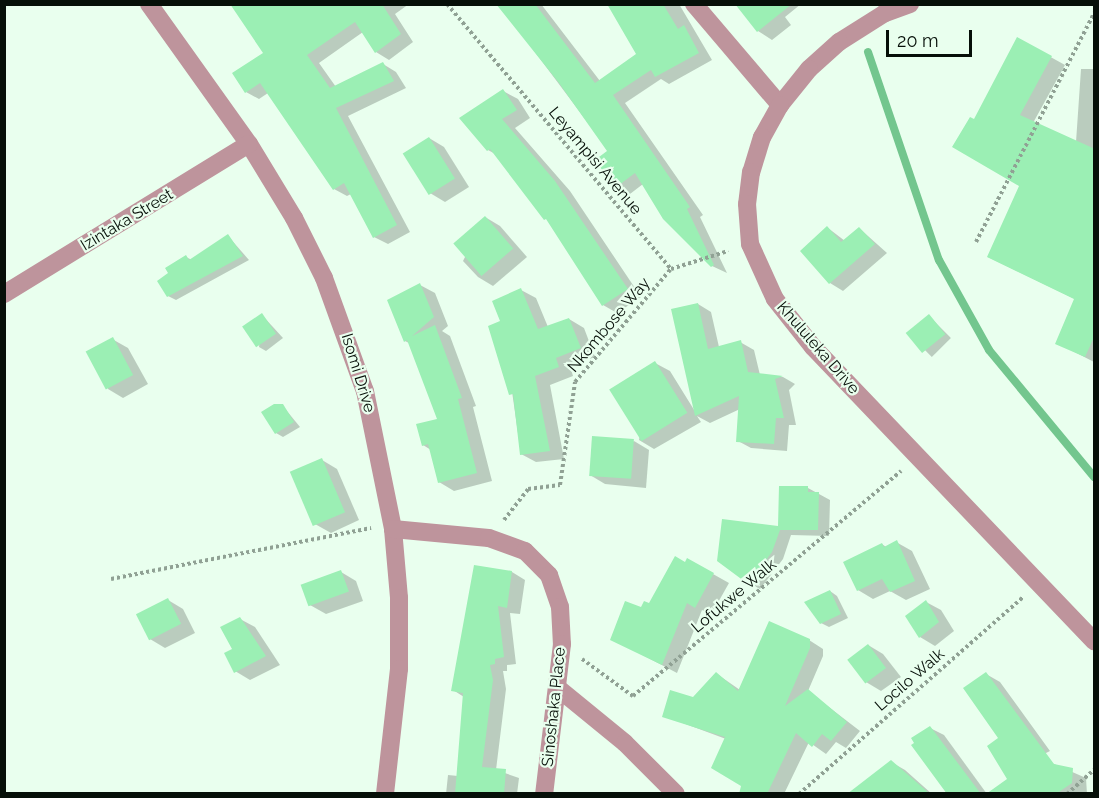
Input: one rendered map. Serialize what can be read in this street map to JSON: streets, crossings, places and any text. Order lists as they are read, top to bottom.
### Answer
{
  "streets": {
    "street": [
      "Izintaka Street",
      "Khululeka Drive",
      "Isomi Drive",
      "Sinoshaka Place"
    ],
    "path": [
      "Leyampisi Avenue",
      "Nkombose Way",
      "Lofukwe Walk",
      "Locilo Walk"
    ]
  },
  "crossings": [
    ["Leyampisi Avenue", "Nkombose Way"],
    ["Izintaka Street", "Isomi Drive"],
    ["Nkombose Way", "Sinoshaka Place"],
    ["Khululeka Drive", "Lofukwe Walk"],
    ["Khululeka Drive", "Locilo Walk"],
    ["Isomi Drive", "Sinoshaka Place"],
    ["Lofukwe Walk", "Sinoshaka Place"]
  ],
  "scale_bar": "20 m"
}
